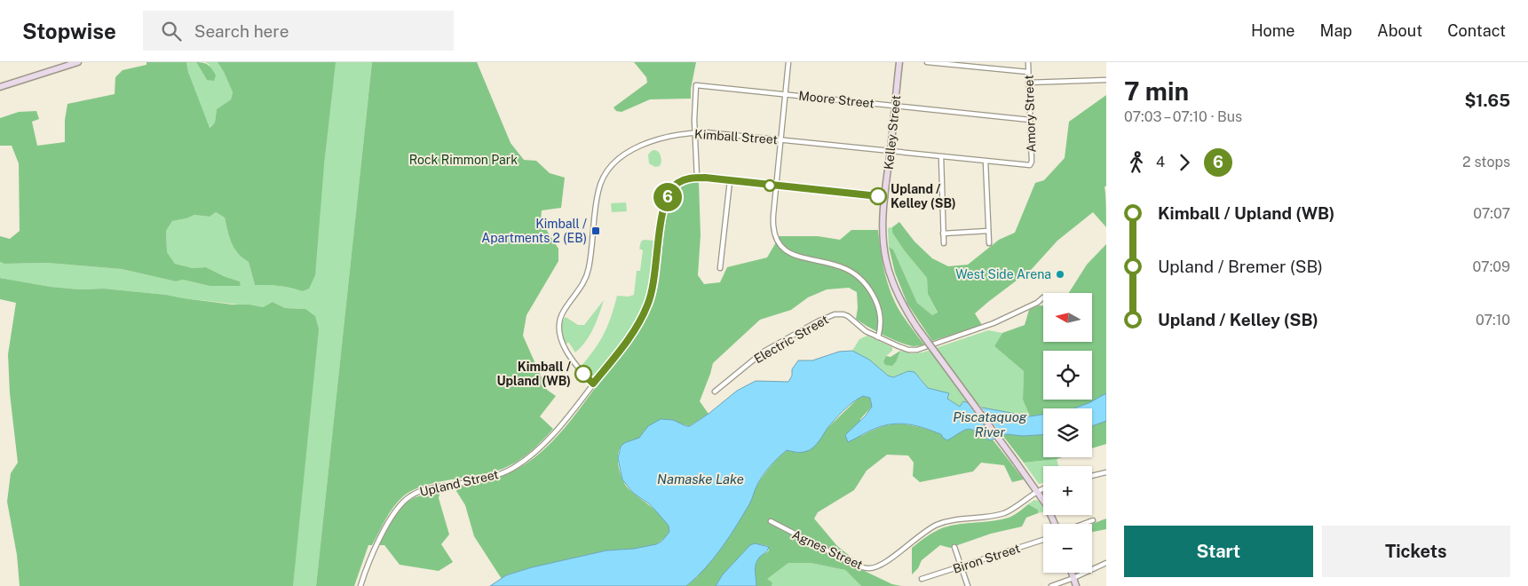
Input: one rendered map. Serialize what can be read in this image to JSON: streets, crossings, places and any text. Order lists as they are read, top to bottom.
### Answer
{
  "streets": {
    "street": [
      "Moore Street",
      "Amory Street",
      "Kelley Street",
      "Kimball Street",
      "Electric Street",
      "Upland Street",
      "Agnes Street",
      "Biron Street"
    ]
  },
  "crossings": [
    ["Moore Street", "Amory Street"],
    ["Moore Street", "Kelley Street"],
    ["Moore Street", "Kimball Street"],
    ["Amory Street", "Kimball Street"],
    ["Kelley Street", "Kimball Street"],
    ["Kelley Street", "Upland Street"],
    ["Kelley Street", "Agnes Street"],
    ["Kimball Street", "Upland Street"]
  ],
  "water": ["Piscataquog River", "Namaske Lake"],
  "parks": ["Rock Rimmon Park"],
  "places": {
    "other": ["Upland / Kelley (SB)", "West Side Arena", "Kimball / Upland (WB)"],
    "transit": ["Kimball / Apartments 2 (EB)"]
  },
  "lines": ["bus line 6"],
  "north": "left",
  "page": {
    "header": "Stopwise",
    "search": "Search here",
    "nav": [
      "Home",
      "Map",
      "About",
      "Contact"
    ],
    "on_map": "6",
    "heading": ["7 min", "07:03 – 07:10 · Bus", "$1.65"],
    "legs": ["4", "6", "2 stops"],
    "list": [
      {
        "name": "Kimball / Upland (WB)",
        "value": "07:07"
      },
      {
        "name": "Upland / Bremer (SB)",
        "value": "07:09"
      },
      {
        "name": "Upland / Kelley (SB)",
        "value": "07:10"
      }
    ],
    "map_buttons": ["+", "−"],
    "buttons": ["Start", "Tickets"]
  }
}
